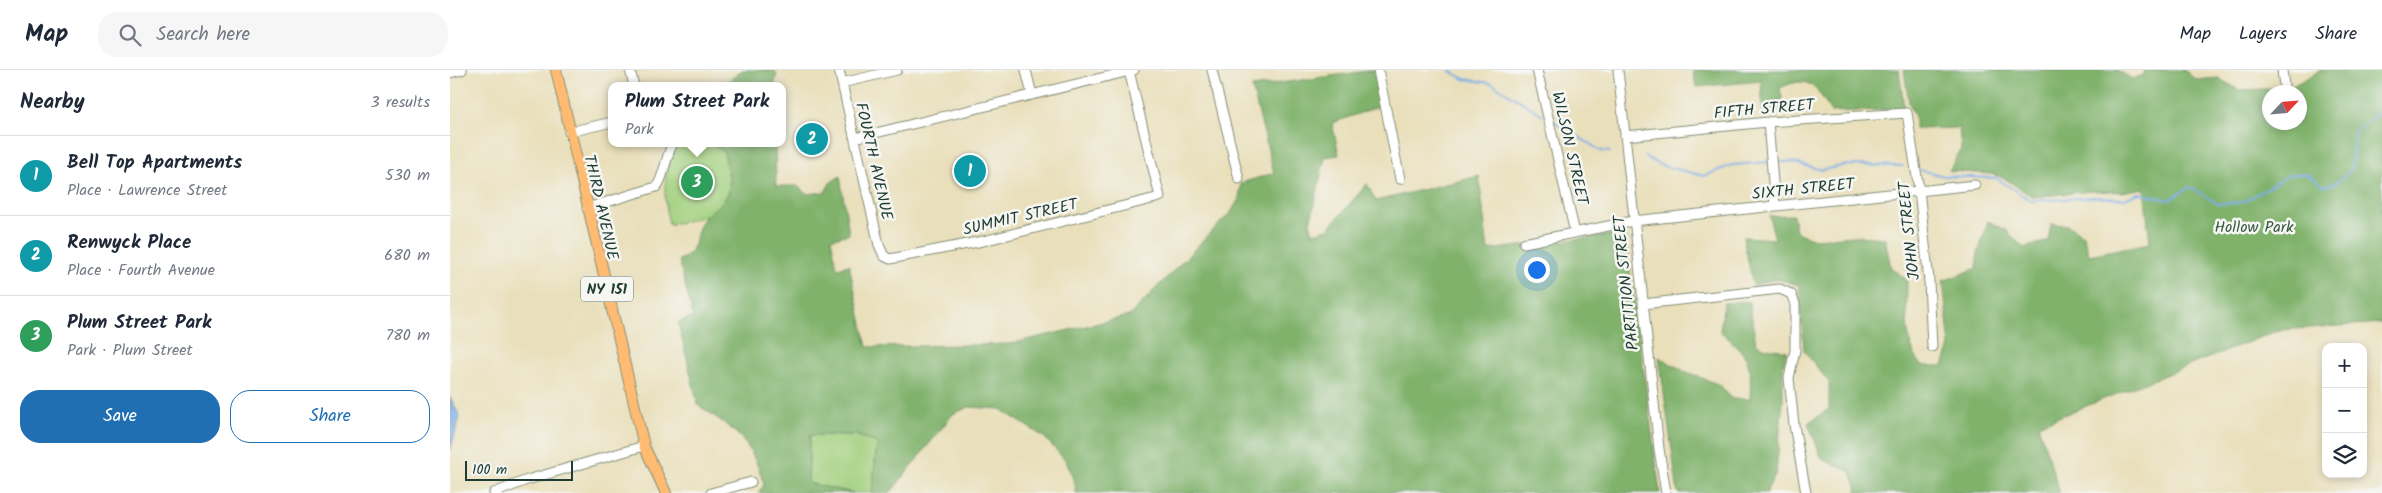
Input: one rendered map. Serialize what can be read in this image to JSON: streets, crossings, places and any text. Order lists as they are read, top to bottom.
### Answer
{
  "streets": {
    "main road": ["THIRD AVENUE", "NY 151"],
    "street": [
      "FIFTH STREET",
      "WILSON STREET",
      "FOURTH AVENUE",
      "SIXTH STREET",
      "SUMMIT STREET",
      "JOHN STREET",
      "PARTITION STREET"
    ]
  },
  "crossings": [
    ["FIFTH STREET", "JOHN STREET"],
    ["FIFTH STREET", "PARTITION STREET"],
    ["WILSON STREET", "SIXTH STREET"],
    ["FOURTH AVENUE", "SUMMIT STREET"],
    ["SIXTH STREET", "JOHN STREET"],
    ["SIXTH STREET", "PARTITION STREET"]
  ],
  "parks": ["Hollow Park"],
  "scale_bar": "100 m",
  "north": "top right",
  "page": {
    "header": "Map",
    "search": "Search here",
    "nav": ["Map", "Layers", "Share"],
    "heading": ["Nearby", "3 results"],
    "popup": ["Plum Street Park", "Park"],
    "pins": ["2", "1", "3"],
    "list": [
      {
        "mark": "1",
        "name": "Bell Top Apartments",
        "note": "Place · Lawrence Street",
        "value": "530 m"
      },
      {
        "mark": "2",
        "name": "Renwyck Place",
        "note": "Place · Fourth Avenue",
        "value": "680 m"
      },
      {
        "mark": "3",
        "name": "Plum Street Park",
        "note": "Park · Plum Street",
        "value": "780 m"
      }
    ],
    "map_buttons": ["+", "−"],
    "buttons": ["Save", "Share"],
    "scale": "100 m"
  }
}
